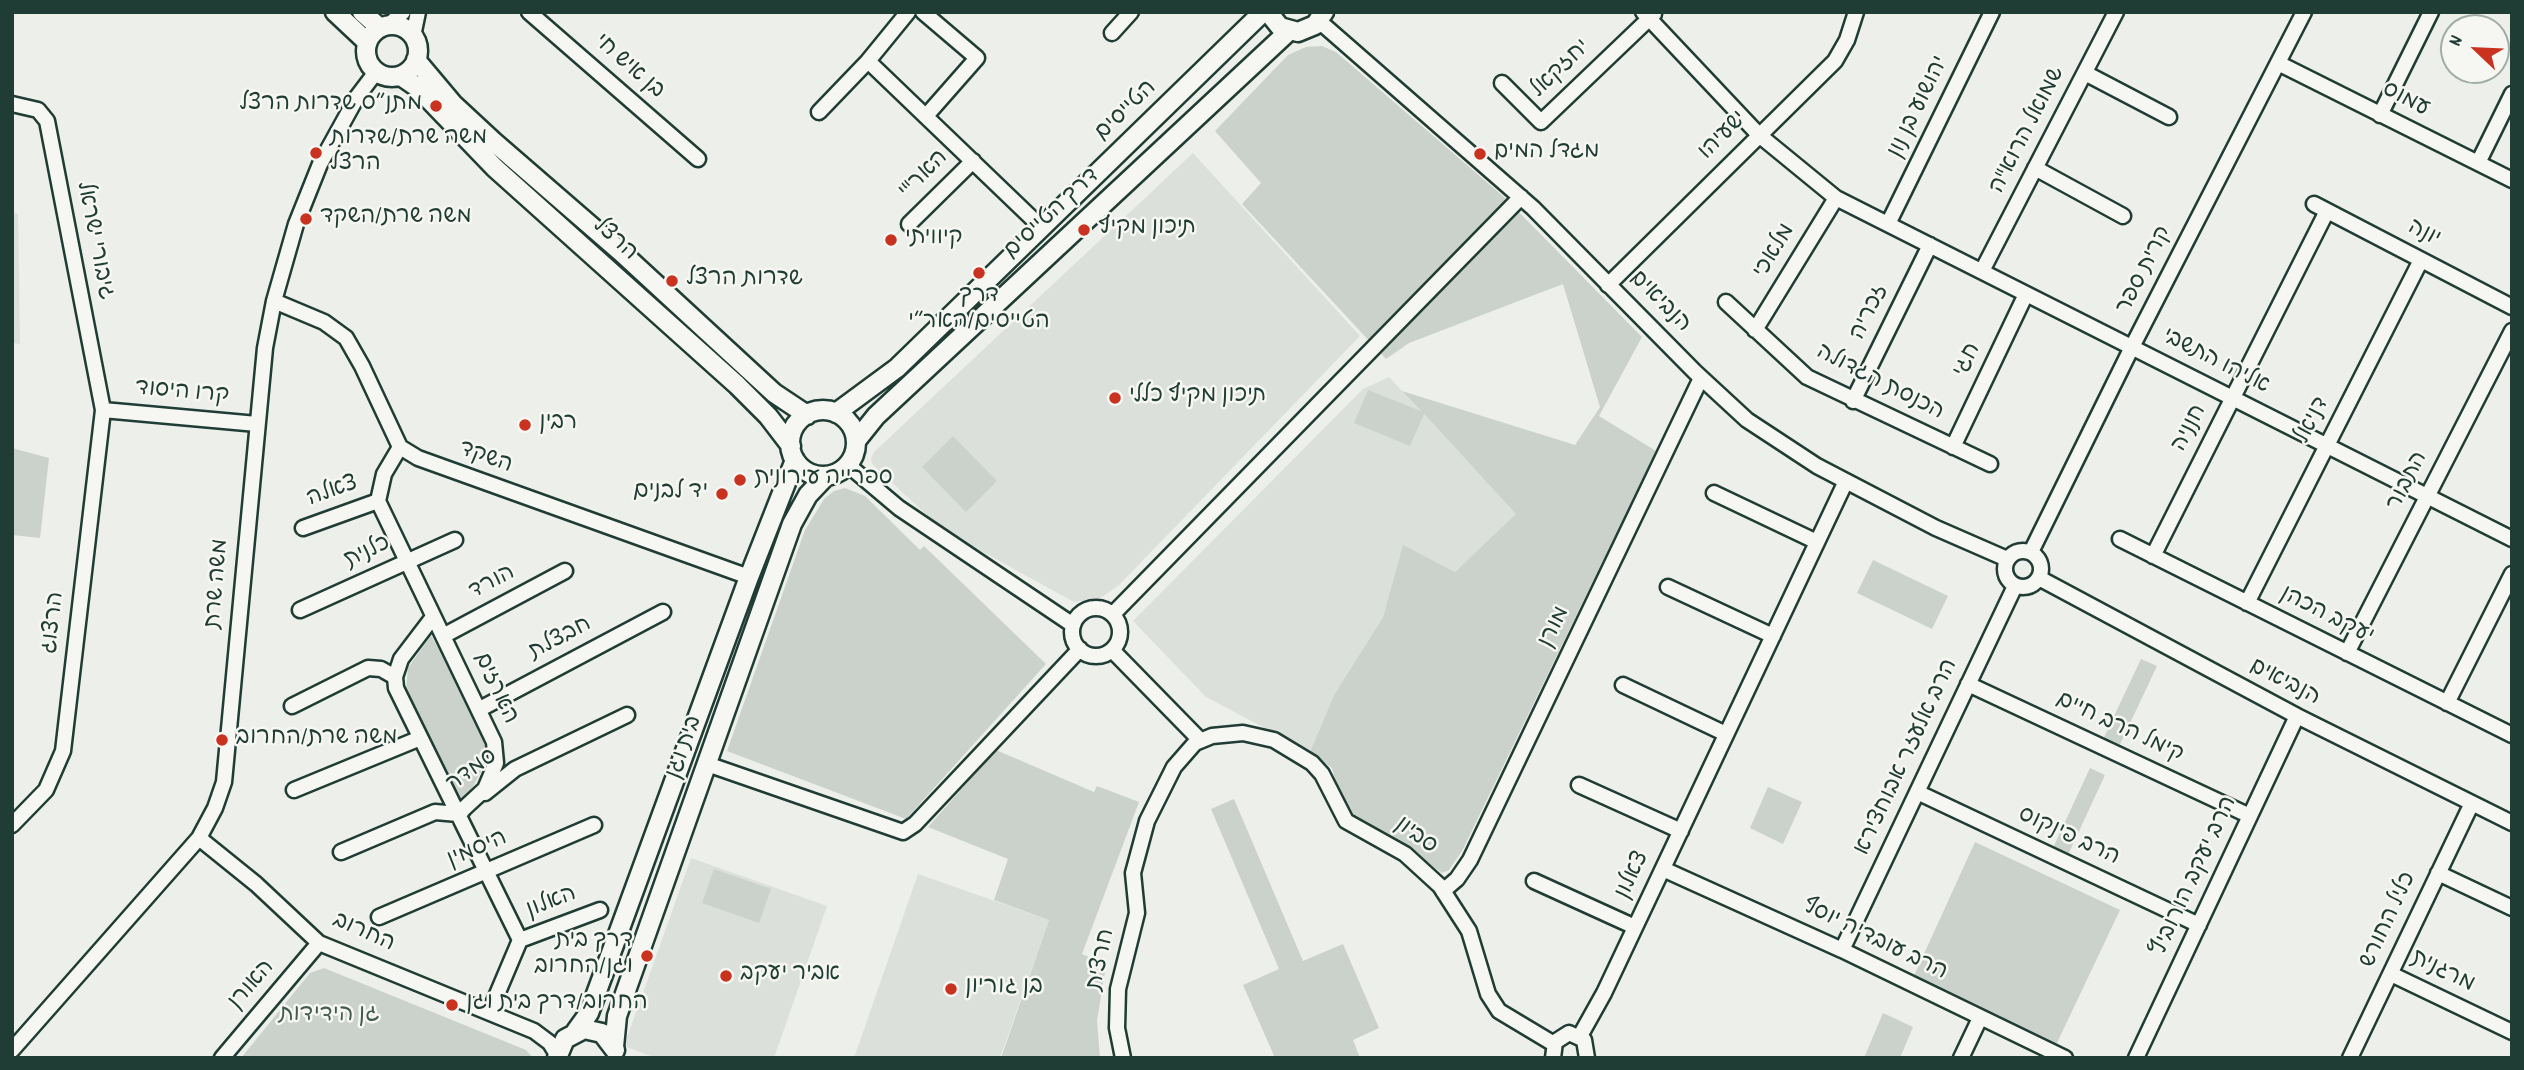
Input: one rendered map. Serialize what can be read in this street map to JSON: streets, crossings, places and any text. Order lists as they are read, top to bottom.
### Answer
{
  "streets": {
    "main road": [
      "הטייסים",
      "דרך הטייסים",
      "הרצל",
      "בית וגן"
    ],
    "street": [
      "בן איש חי",
      "יחזקאל",
      "עמוס",
      "יהושוע בן נון",
      "שמואל הרוא\"ה",
      "ישעיהו",
      "האר\"י",
      "יונה",
      "גיבורי ישראל",
      "מלאכי",
      "קרית ספר",
      "הנביאים",
      "זכריה",
      "חגי",
      "אליהו התשבי",
      "הכנסת הגדולה",
      "קרו היסוד",
      "דניאל",
      "חנניה",
      "השקד",
      "התבור",
      "צאלה",
      "כלנית",
      "משה שרת",
      "הורד",
      "יעקב הכהן",
      "הרצוג",
      "מורן",
      "חבצלת",
      "הארזים",
      "קימל הרב חיים",
      "הרב אלעזר אבוחצירא",
      "סמדר",
      "סביון",
      "הרב פינקוס",
      "היסמין",
      "צאלון",
      "הרב יעקב הורוביץ",
      "האלון",
      "כליל החורש",
      "החרוב",
      "הרב עובדיה יוסף",
      "חרצית",
      "מרגנית",
      "האורן"
    ]
  },
  "crossings": [
    ["יחזקאל", "אליהו התשבי"],
    ["עמוס", "קרית ספר"],
    ["יהושוע בן נון", "אליהו התשבי"],
    ["הטייסים", "האר\"י"],
    ["הטייסים", "דרך הטייסים"],
    ["הטייסים", "הרצל"],
    ["הטייסים", "בית וגן"],
    ["שמואל הרוא\"ה", "אליהו התשבי"],
    ["ישעיהו", "הנביאים"],
    ["ישעיהו", "אליהו התשבי"],
    ["דרך הטייסים", "הרצל"],
    ["דרך הטייסים", "בית וגן"],
    ["יונה", "דניאל"],
    ["יונה", "חנניה"],
    ["גיבורי ישראל", "קרו היסוד"],
    ["גיבורי ישראל", "הרצוג"],
    ["הרצל", "משה שרת"],
    ["הרצל", "בית וגן"],
    ["מלאכי", "אליהו התשבי"],
    ["מלאכי", "הכנסת הגדולה"],
    ["קרית ספר", "הנביאים"],
    ["קרית ספר", "אליהו התשבי"],
    ["קרית ספר", "הרב אלעזר אבוחצירא"],
    ["הנביאים", "מורן"],
    ["הנביאים", "הרב אלעזר אבוחצירא"],
    ["הנביאים", "צאלון"],
    ["הנביאים", "הרב יעקב הורוביץ"],
    ["הנביאים", "כליל החורש"],
    ["זכריה", "אליהו התשבי"],
    ["זכריה", "הכנסת הגדולה"],
    ["חגי", "אליהו התשבי"],
    ["חגי", "הכנסת הגדולה"],
    ["אליהו התשבי", "דניאל"],
    ["אליהו התשבי", "חנניה"],
    ["אליהו התשבי", "התבור"],
    ["קרו היסוד", "משה שרת"],
    ["קרו היסוד", "הרצוג"],
    ["דניאל", "יעקב הכהן"],
    ["חנניה", "יעקב הכהן"],
    ["השקד", "בית וגן"],
    ["התבור", "יעקב הכהן"],
    ["צאלה", "הארזים"],
    ["כלנית", "הארזים"],
    ["משה שרת", "החרוב"],
    ["הורד", "הארזים"],
    ["מורן", "סביון"],
    ["חבצלת", "הארזים"],
    ["הארזים", "סמדר"],
    ["קימל הרב חיים", "הרב אלעזר אבוחצירא"],
    ["קימל הרב חיים", "הרב יעקב הורוביץ"],
    ["בית וגן", "החרוב"],
    ["הרב אלעזר אבוחצירא", "הרב פינקוס"],
    ["הרב אלעזר אבוחצירא", "הרב עובדיה יוסף"],
    ["סביון", "חרצית"],
    ["הרב פינקוס", "הרב יעקב הורוביץ"],
    ["צאלון", "הרב עובדיה יוסף"],
    ["כליל החורש", "מרגנית"],
    ["החרוב", "האורן"]
  ],
  "parks": ["גן הידידות"],
  "places": [
    "מתנ״ס שדרות הרצל",
    "משה שרת/שדרות הרצל",
    "מגדל המים",
    "משה שרת/השקד",
    "תיכון מקיף",
    "קיוויתי",
    "דרך הטייסים/האר״י",
    "שדרות הרצל",
    "תיכון מקיף כללי",
    "רבין",
    "ספרייה עירונית",
    "יד לבנים",
    "משה שרת/החרוב",
    "דרך בית וגן/החרוב",
    "אביר יעקב",
    "בן גוריון",
    "החרוב/דרך בית וגן"
  ],
  "north": "top left"
}
